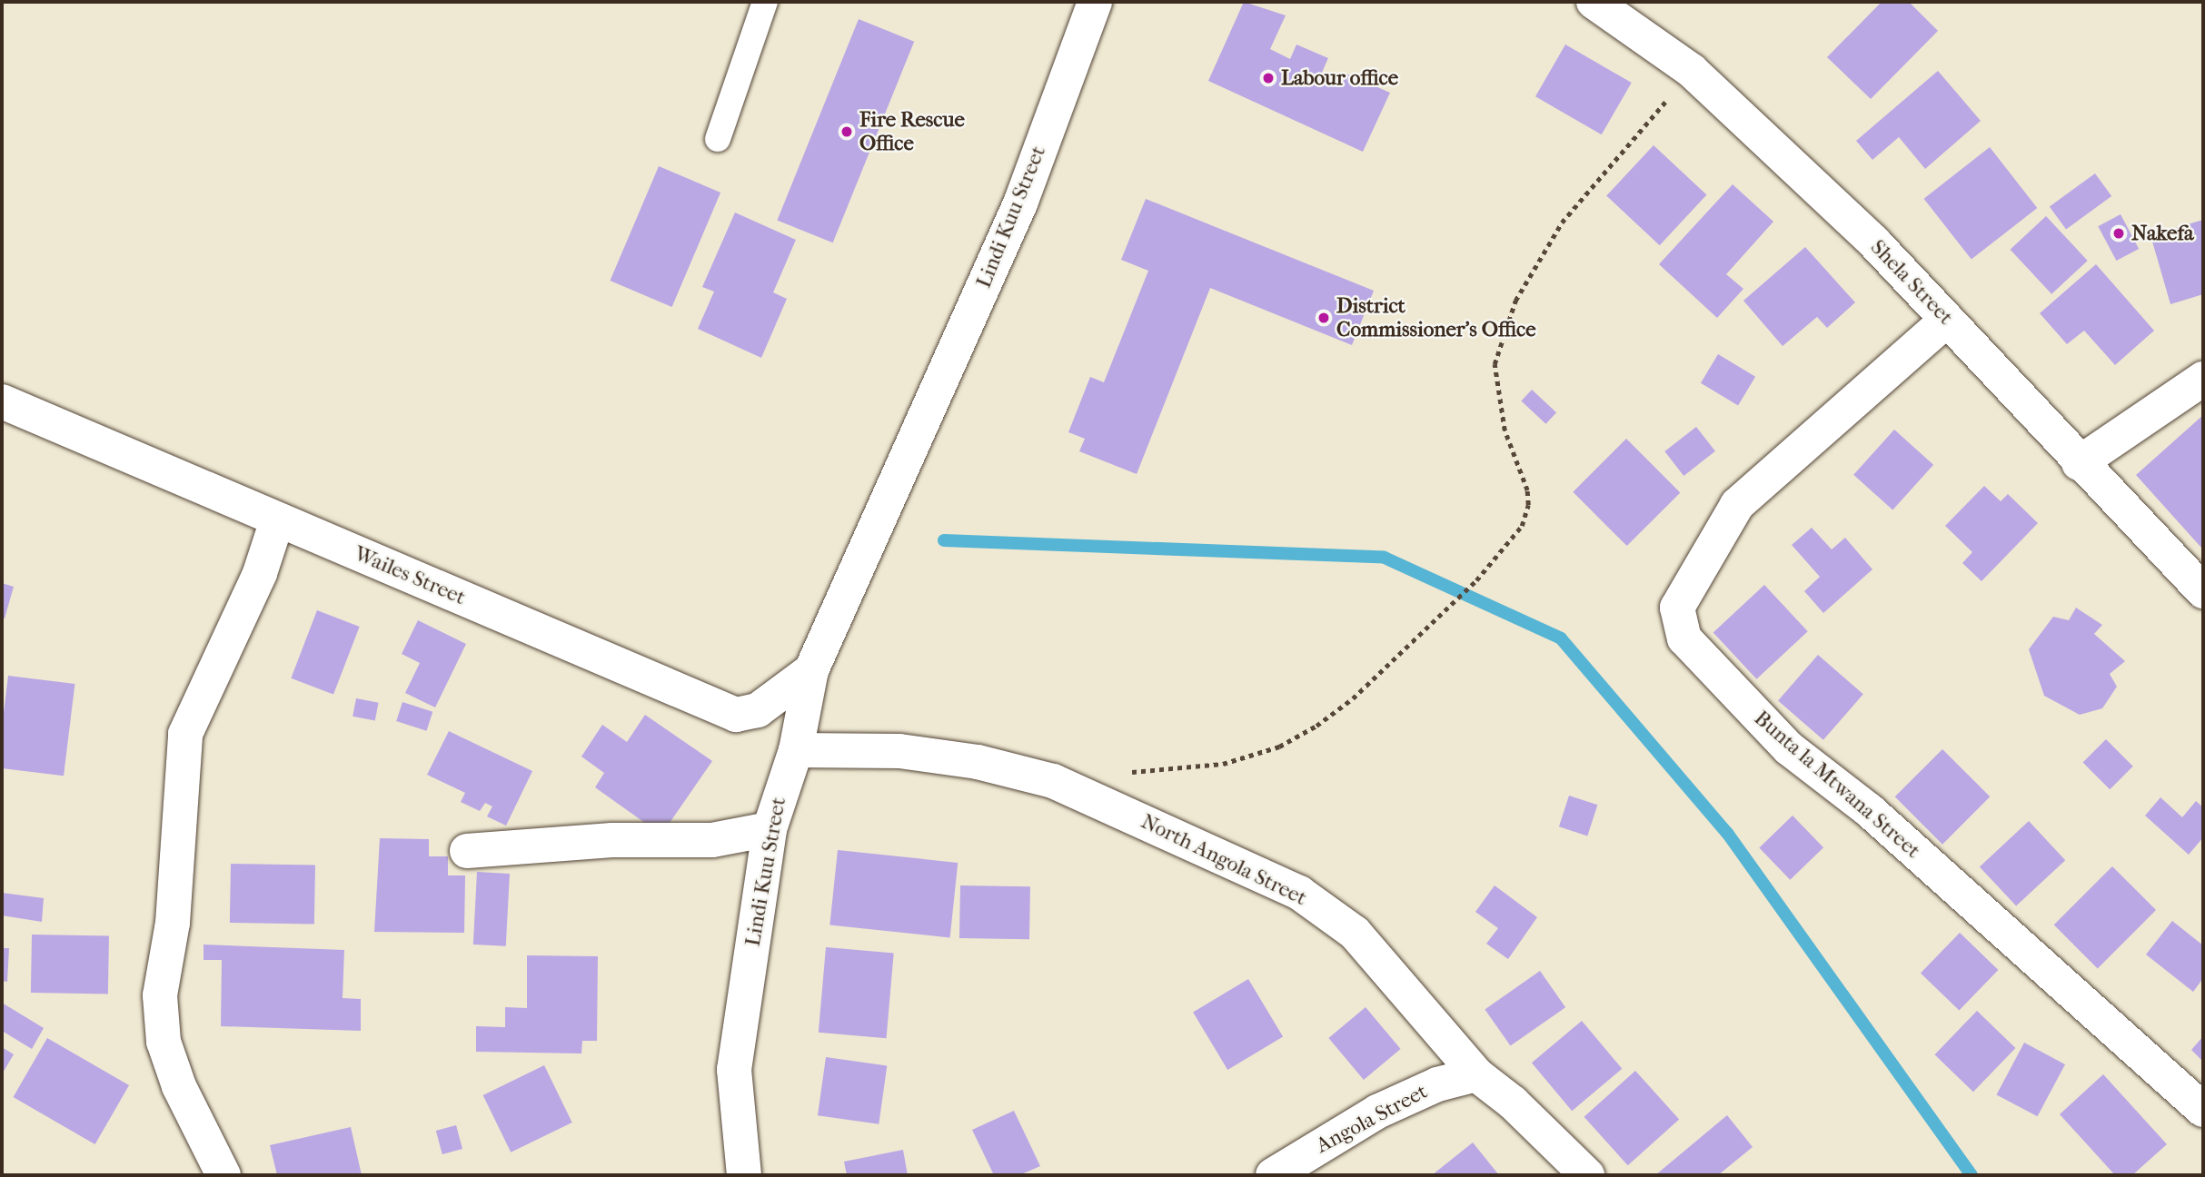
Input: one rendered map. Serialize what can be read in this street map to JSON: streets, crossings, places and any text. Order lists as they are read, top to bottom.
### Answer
{
  "streets": {
    "street": [
      "Lindi Kuu Street",
      "Shela Street",
      "Wailes Street",
      "Bunta la Mtwana Street",
      "North Angola Street",
      "Angola Street"
    ]
  },
  "crossings": [
    ["Lindi Kuu Street", "Wailes Street"],
    ["Lindi Kuu Street", "North Angola Street"],
    ["Shela Street", "Bunta la Mtwana Street"],
    ["North Angola Street", "Angola Street"]
  ],
  "places": [
    "Labour office",
    "Fire Rescue Office",
    "Nakefa",
    "District Commissioner's Office"
  ]
}
